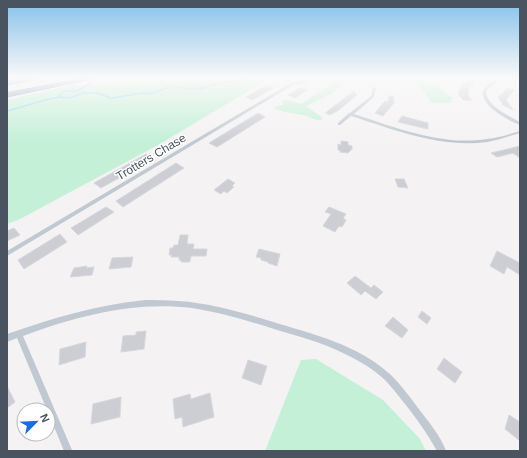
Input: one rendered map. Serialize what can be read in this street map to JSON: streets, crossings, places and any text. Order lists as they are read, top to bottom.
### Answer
{
  "streets": {
    "street": ["Trotters Chase"]
  },
  "north": "top right"
}
